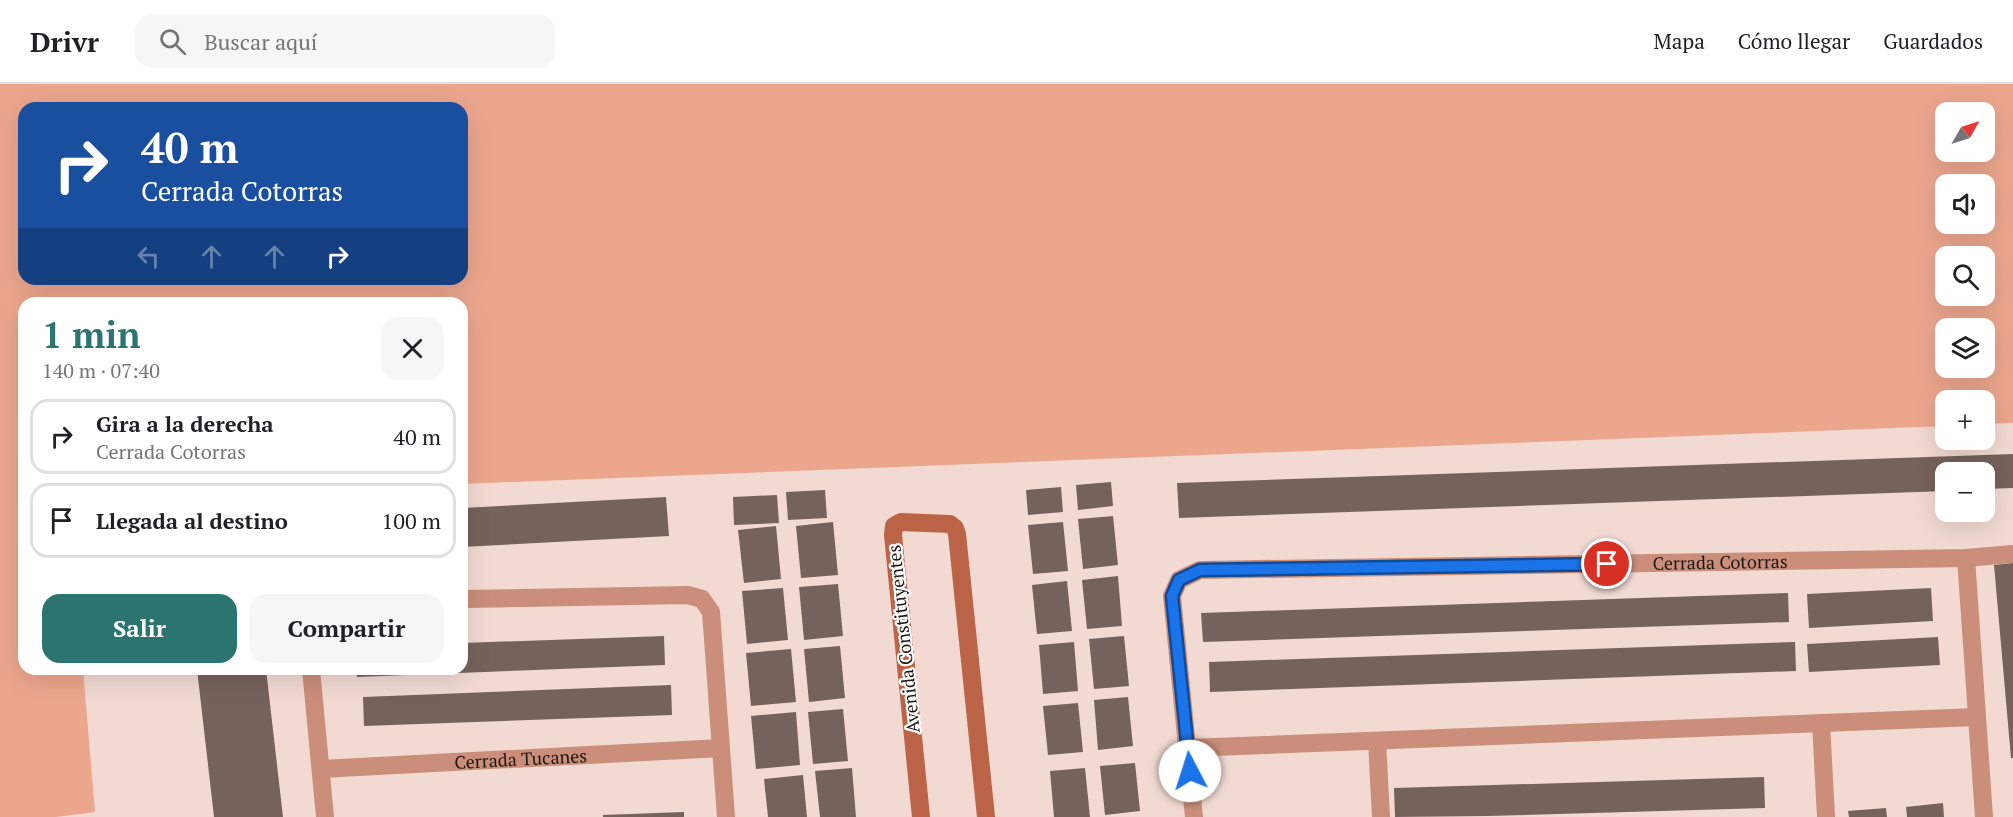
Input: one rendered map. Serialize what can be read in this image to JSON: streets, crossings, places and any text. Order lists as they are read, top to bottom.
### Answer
{
  "streets": {
    "main road": ["Avenida Constituyentes"],
    "street": ["Cerrada Cotorras", "Cerrada Tucanes"]
  },
  "north": "top right",
  "page": {
    "header": "Drivr",
    "search": "Buscar aquí",
    "nav": ["Mapa", "Cómo llegar", "Guardados"],
    "map_buttons": ["+", "−"],
    "turn": ["40 m", "Cerrada Cotorras"],
    "heading": ["1 min", "140 m · 07:40"],
    "list": [
      {
        "name": "Gira a la derecha",
        "note": "Cerrada Cotorras",
        "value": "40 m"
      },
      {
        "name": "Llegada al destino",
        "value": "100 m"
      }
    ],
    "buttons": ["Salir", "Compartir"]
  }
}
